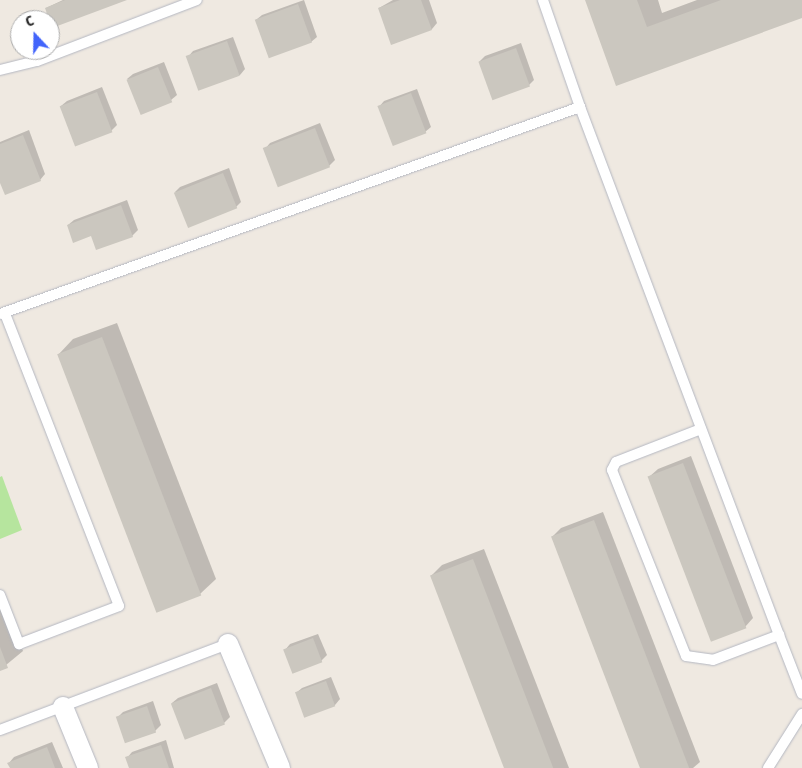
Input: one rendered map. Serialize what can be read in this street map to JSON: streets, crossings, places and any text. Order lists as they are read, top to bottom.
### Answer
{
  "north": "top"
}
